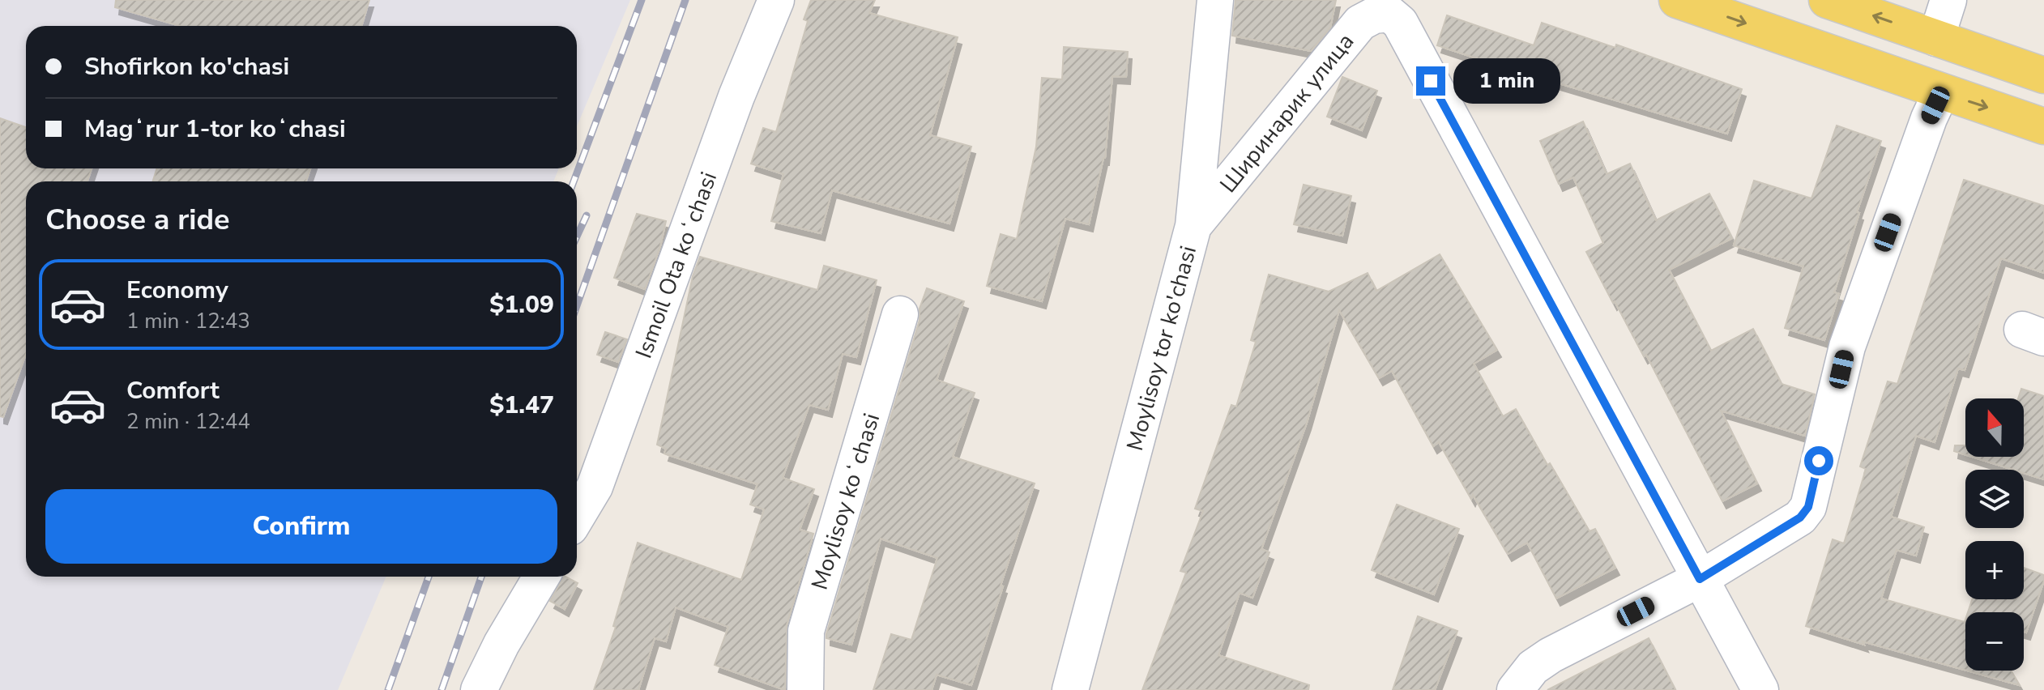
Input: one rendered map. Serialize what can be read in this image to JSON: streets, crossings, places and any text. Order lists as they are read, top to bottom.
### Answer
{
  "streets": {
    "street": [
      "Ширинарик улица",
      "Ismoil Ota koʻchasi",
      "Moylisoy tor ko'chasi",
      "Moylisoy koʻchasi"
    ]
  },
  "crossings": [
    ["Ширинарик улица", "Moylisoy tor ko'chasi"]
  ],
  "north": "top",
  "page": {
    "banner": ["Shofirkon ko'chasi", "Magʻrur 1-tor koʻchasi"],
    "bubble": "1 min",
    "heading": "Choose a ride",
    "list": [
      {
        "name": "Economy",
        "note": "1 min · 12:43",
        "value": "$1.09"
      },
      {
        "name": "Comfort",
        "note": "2 min · 12:44",
        "value": "$1.47"
      }
    ],
    "map_buttons": ["+", "−"],
    "buttons": "Confirm"
  }
}
